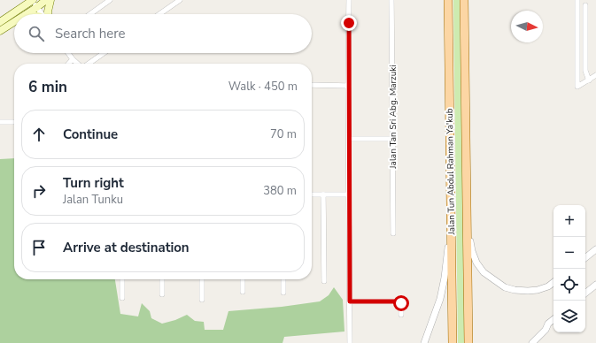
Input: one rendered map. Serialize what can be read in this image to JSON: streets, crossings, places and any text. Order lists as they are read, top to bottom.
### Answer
{
  "streets": {
    "main road": ["Jalan Tun Abdul Rahman Ya'kub"],
    "street": ["Jalan Tan Sri Abg. Marzuki"]
  },
  "north": "right",
  "page": {
    "search": "Search here",
    "heading": ["6 min", "Walk · 450 m"],
    "list": [
      ["Continue", "70 m"],
      ["Turn right", "Jalan Tunku", "380 m"],
      "Arrive at destination"
    ],
    "map_buttons": ["+", "−"]
  }
}
